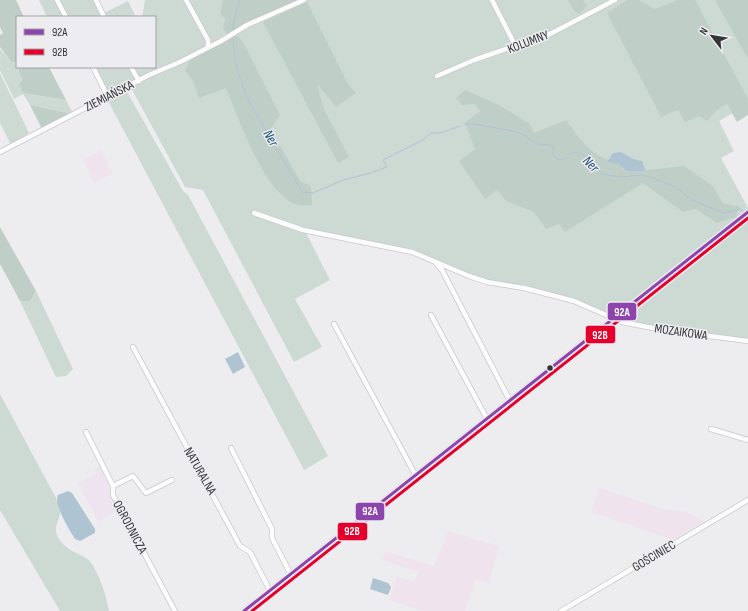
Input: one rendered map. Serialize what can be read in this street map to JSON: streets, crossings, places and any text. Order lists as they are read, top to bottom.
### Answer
{
  "streets": {
    "street": [
      "KOLUMNY",
      "ZIEMIAŃSKA",
      "MOZAIKOWA",
      "NATURALNA",
      "OGRODNICZA",
      "GOŚCINIEC"
    ]
  },
  "water": ["Ner"],
  "lines": ["transit line 92A", "transit line 92B"],
  "legend": ["92A", "92B"],
  "north": "top left"
}
